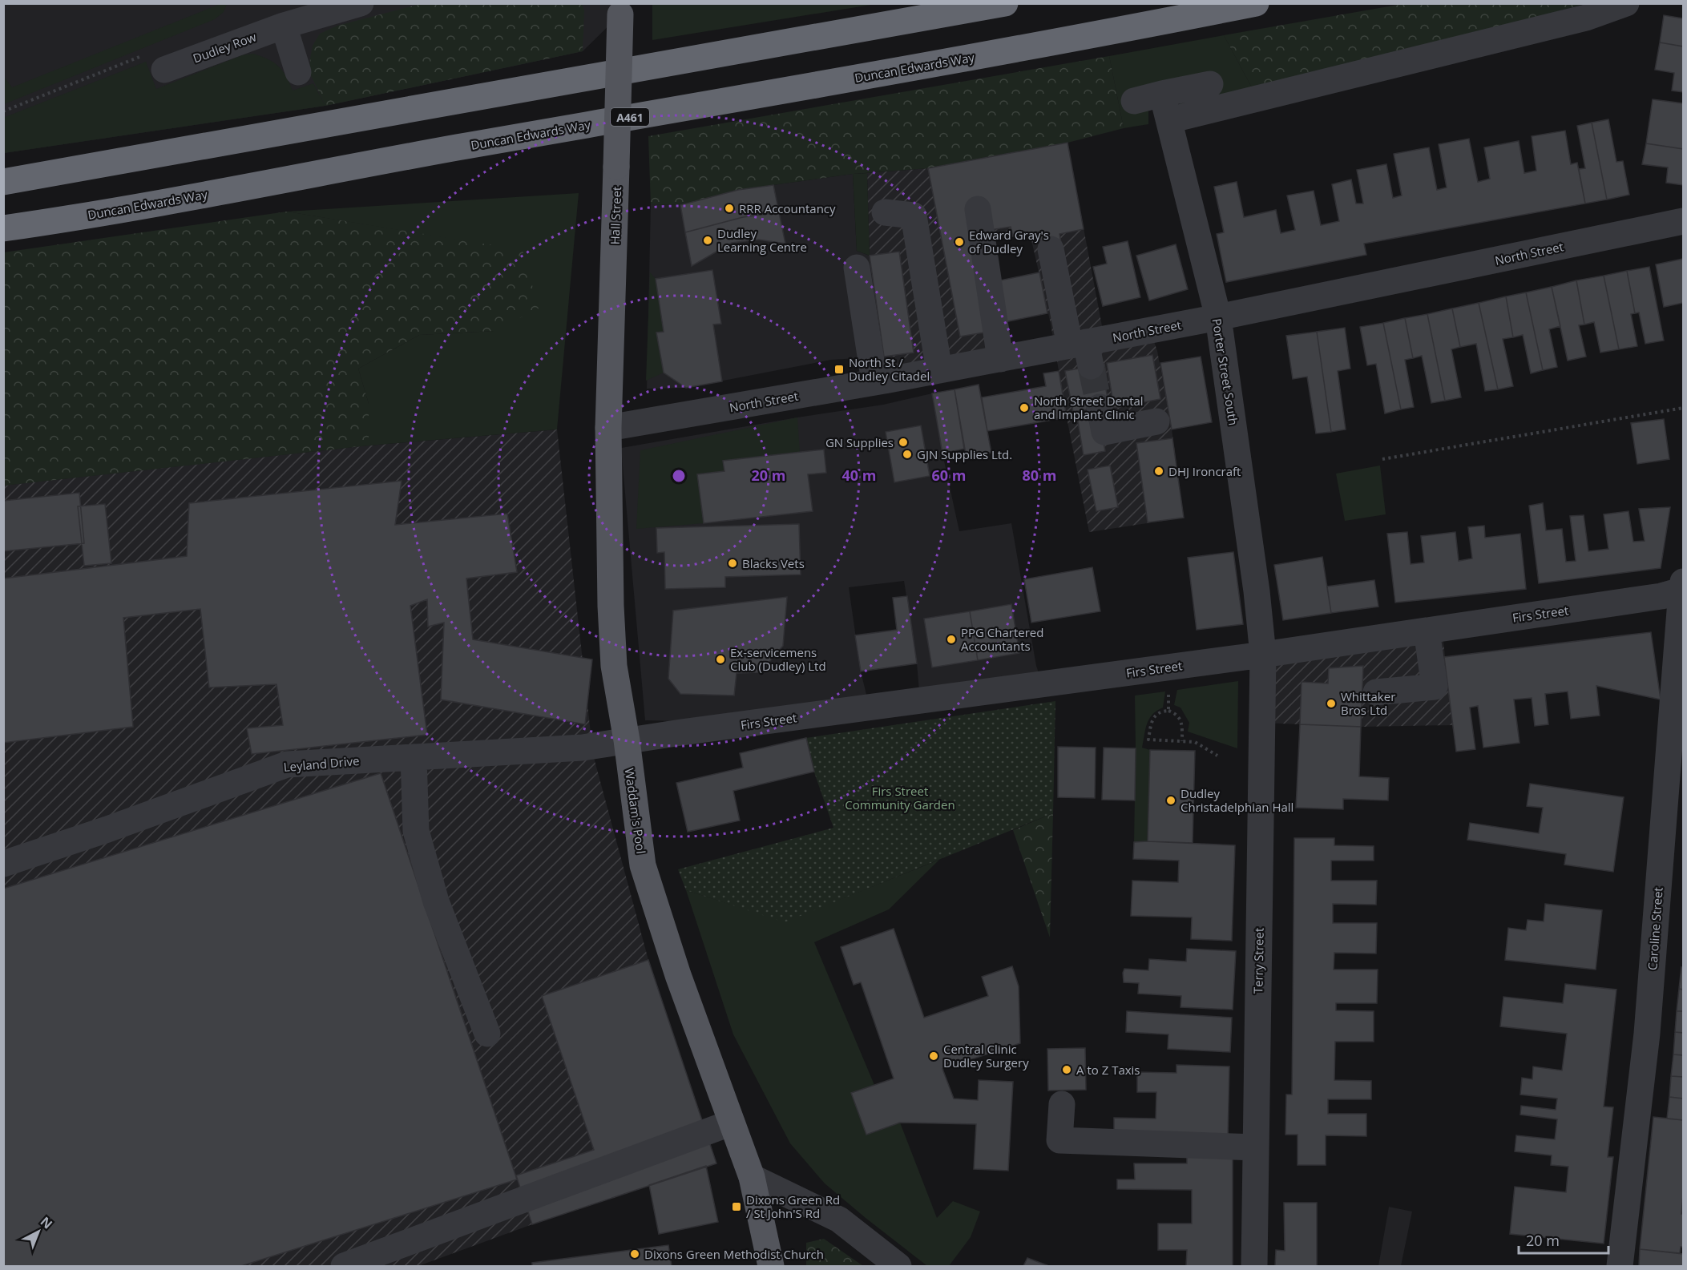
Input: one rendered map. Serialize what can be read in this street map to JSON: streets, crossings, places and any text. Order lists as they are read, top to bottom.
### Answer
{
  "streets": {
    "highway": ["Duncan Edwards Way", "A461"],
    "main road": ["Hall Street", "Waddam's Pool"],
    "street": [
      "Dudley Row",
      "North Street",
      "Porter Street South",
      "Firs Street",
      "Leyland Drive",
      "Caroline Street",
      "Terry Street"
    ]
  },
  "crossings": [
    ["Hall Street", "North Street"],
    ["Hall Street", "Waddam's Pool"],
    ["North Street", "Porter Street South"],
    ["North Street", "Waddam's Pool"],
    ["Porter Street South", "Firs Street"],
    ["Porter Street South", "Terry Street"],
    ["Firs Street", "Leyland Drive"],
    ["Firs Street", "Waddam's Pool"],
    ["Firs Street", "Caroline Street"],
    ["Firs Street", "Terry Street"],
    ["Leyland Drive", "Waddam's Pool"]
  ],
  "parks": ["Firs Street Community Garden"],
  "places": {
    "other": [
      "RRR Accountancy",
      "Dudley Learning Centre",
      "Edward Gray's of Dudley",
      "North Street Dental and Implant Clinic",
      "GN Supplies",
      "GJN Supplies Ltd.",
      "DHJ Ironcraft",
      "Blacks Vets",
      "PPG Chartered Accountants",
      "Ex-servicemens Club (Dudley) Ltd",
      "Whittaker Bros Ltd",
      "Dudley Christadelphian Hall",
      "Central Clinic Dudley Surgery",
      "A to Z Taxis",
      "Dixons Green Methodist Church"
    ],
    "transit": ["North St / Dudley Citadel", "Dixons Green Rd / St John'S Rd"]
  },
  "scale_bar": "20 m",
  "north": "top right",
  "rings": [
    "20 m",
    "40 m",
    "60 m",
    "80 m"
  ]
}
